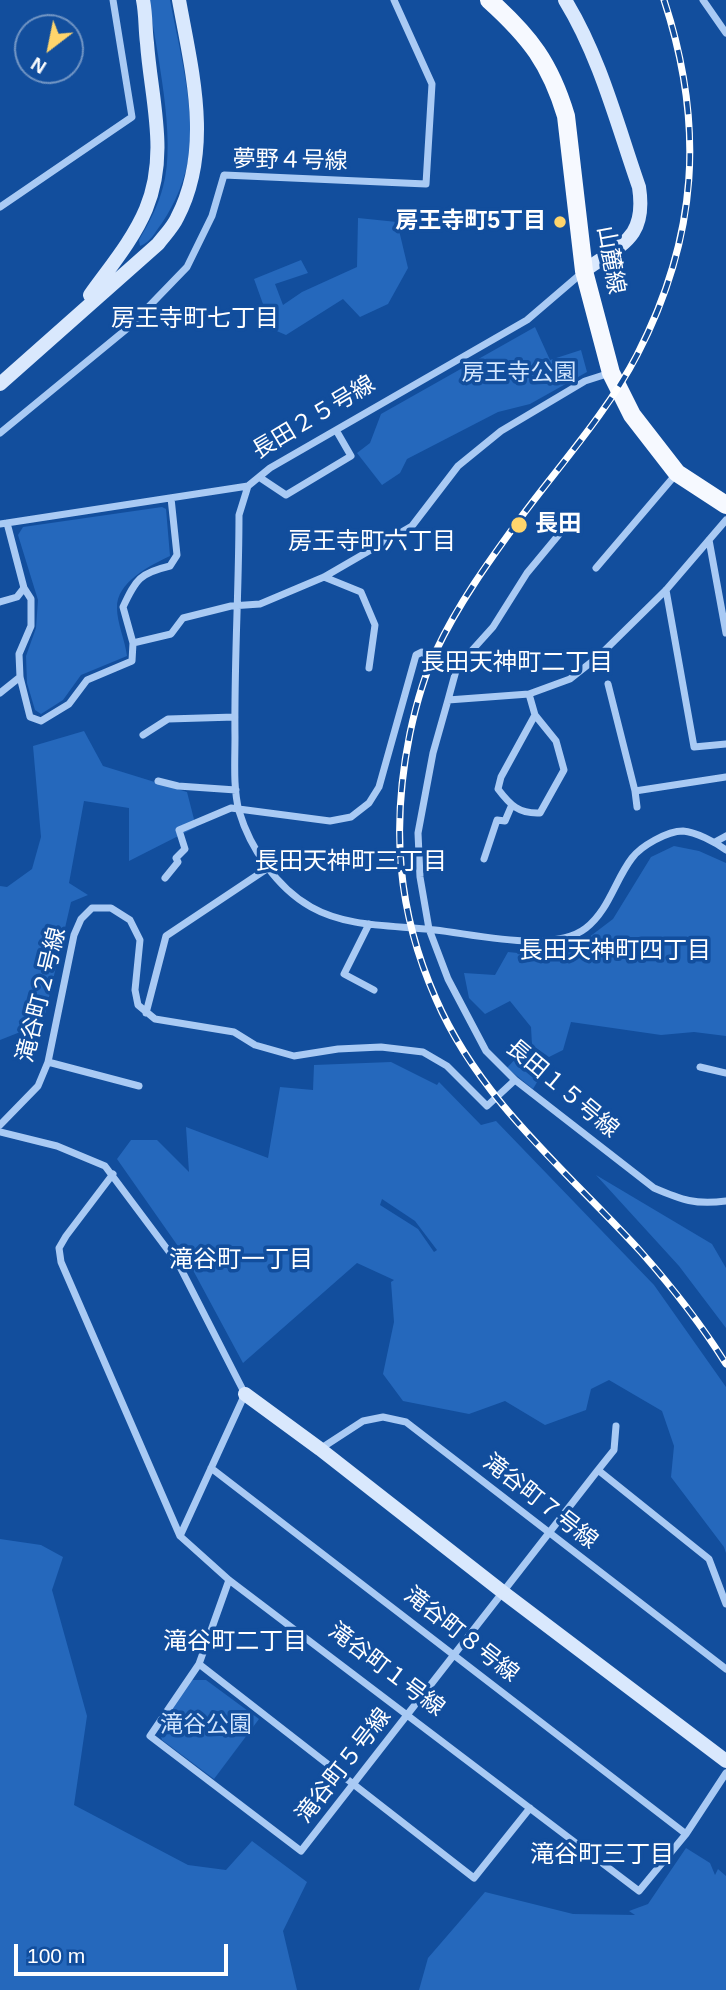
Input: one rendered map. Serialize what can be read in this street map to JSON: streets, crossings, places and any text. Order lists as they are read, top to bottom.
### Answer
{
  "streets": {
    "main road": ["山麓線"],
    "street": [
      "夢野４号線",
      "長田２５号線",
      "滝谷町２号線",
      "長田１５号線",
      "滝谷町７号線",
      "滝谷町８号線",
      "滝谷町１号線",
      "滝谷町５号線"
    ]
  },
  "crossings": [
    ["山麓線", "長田２５号線"],
    ["長田２５号線", "長田１５号線"],
    ["滝谷町７号線", "滝谷町５号線"],
    ["滝谷町８号線", "滝谷町１号線"],
    ["滝谷町８号線", "滝谷町５号線"],
    ["滝谷町１号線", "滝谷町５号線"]
  ],
  "districts": [
    "房王寺町七丁目",
    "房王寺町六丁目",
    "長田天神町二丁目",
    "長田天神町三丁目",
    "長田天神町四丁目",
    "滝谷町一丁目",
    "滝谷町二丁目",
    "滝谷町三丁目"
  ],
  "parks": ["房王寺公園", "滝谷公園"],
  "places": ["房王寺町5丁目", "長田"],
  "scale_bar": "100 m",
  "north": "bottom left"
}
